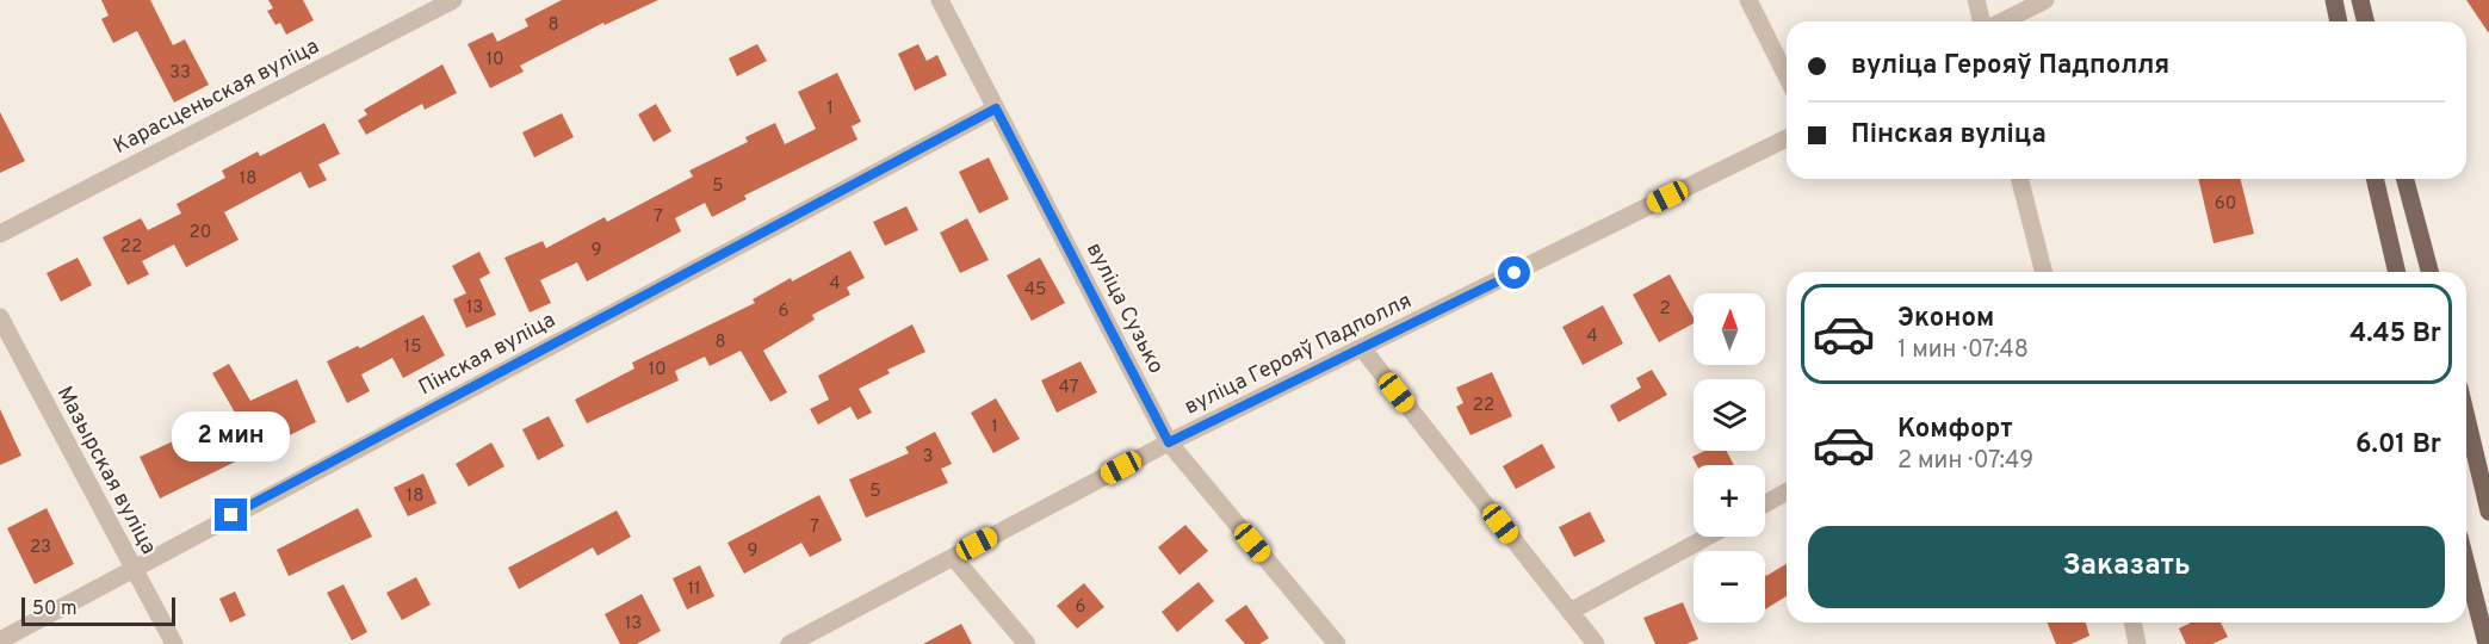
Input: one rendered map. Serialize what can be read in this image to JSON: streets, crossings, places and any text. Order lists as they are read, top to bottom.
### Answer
{
  "streets": {
    "street": [
      "Карасценьская вуліца",
      "вуліца Сузько",
      "Пінская вуліца",
      "вуліца Герояў Падполля",
      "Мазырская вуліца"
    ]
  },
  "crossings": [
    ["вуліца Сузько", "Пінская вуліца"],
    ["вуліца Сузько", "вуліца Герояў Падполля"],
    ["Пінская вуліца", "Мазырская вуліца"]
  ],
  "house_numbers": [
    "8",
    "10",
    "33",
    "1",
    "18",
    "5",
    "60",
    "7",
    "20",
    "22",
    "9",
    "4",
    "45",
    "13",
    "2",
    "6",
    "4",
    "8",
    "15",
    "10",
    "47",
    "22",
    "1",
    "3",
    "5",
    "18",
    "7",
    "23",
    "9",
    "11",
    "6",
    "13"
  ],
  "scale_bar": "50 m",
  "north": "top",
  "page": {
    "banner": ["вуліца Герояў Падполля", "Пінская вуліца"],
    "list": [
      {
        "name": "Эконом",
        "note": "1 мин · 07:48",
        "value": "4.45 Br"
      },
      {
        "name": "Комфорт",
        "note": "2 мин · 07:49",
        "value": "6.01 Br"
      }
    ],
    "map_buttons": ["+", "−"],
    "bubble": "2 мин",
    "buttons": "Заказать",
    "scale": "50 m"
  }
}
